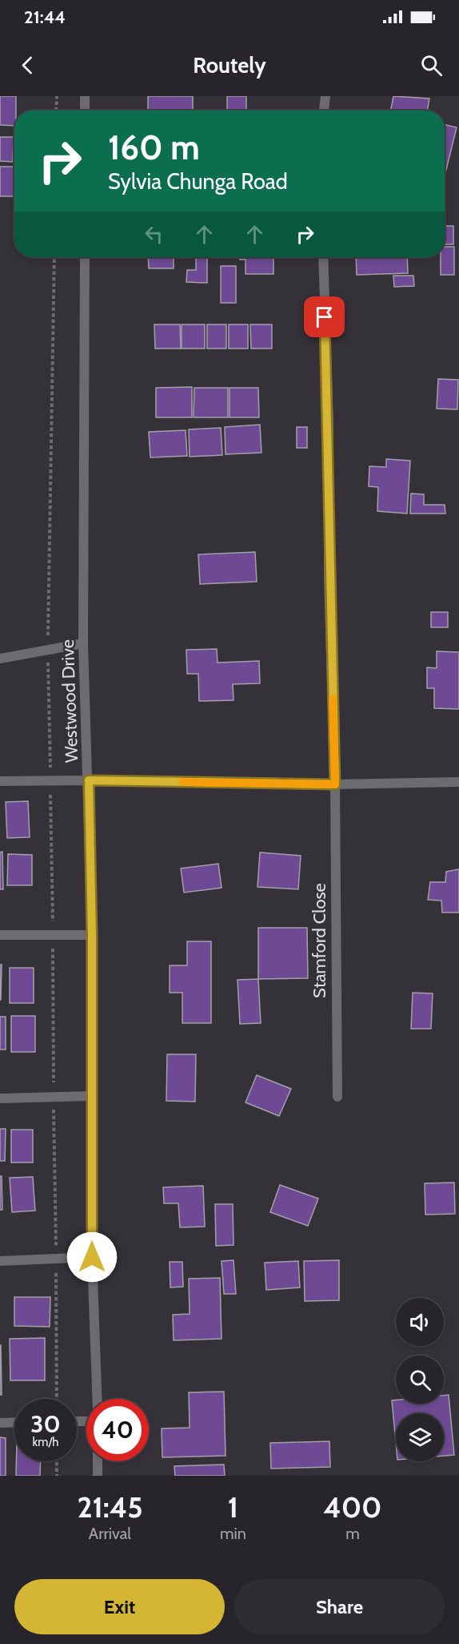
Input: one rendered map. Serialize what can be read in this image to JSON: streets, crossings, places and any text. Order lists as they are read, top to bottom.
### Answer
{
  "streets": {
    "street": ["Westwood Drive", "Stamford Close"]
  },
  "page": {
    "status": "21:44",
    "header": "Routely",
    "turn": ["160 m", "Sylvia Chunga Road"],
    "speed": "30 km/h",
    "limit": "40",
    "eta": [
      "21:45",
      "Arrival",
      "1",
      "min",
      "400",
      "m"
    ],
    "buttons": ["Exit", "Share"]
  }
}
